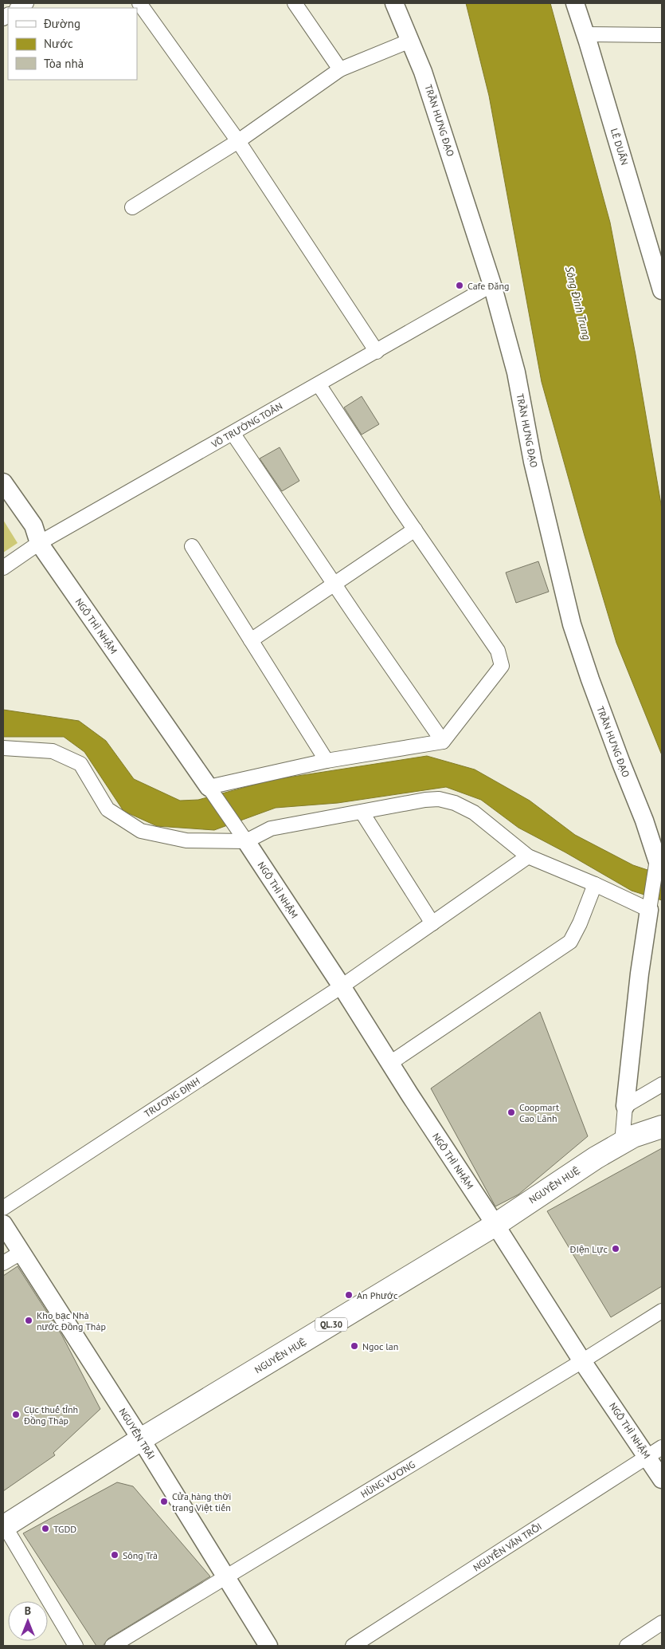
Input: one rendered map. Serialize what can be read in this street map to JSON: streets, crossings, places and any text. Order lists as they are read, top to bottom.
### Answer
{
  "streets": {
    "highway": ["NGUYỄN HUỆ", "QL.30"],
    "street": [
      "TRẦN HƯNG ĐẠO",
      "LÊ DUẨN",
      "VÕ TRƯỜNG TOẢN",
      "NGÔ THÌ NHẬM",
      "TRƯƠNG ĐỊNH",
      "NGUYỄN TRÃI",
      "HÙNG VƯƠNG",
      "NGUYỄN VĂN TRỖI"
    ]
  },
  "crossings": [
    ["TRẦN HƯNG ĐẠO", "VÕ TRƯỜNG TOẢN"],
    ["VÕ TRƯỜNG TOẢN", "NGÔ THÌ NHẬM"],
    ["NGÔ THÌ NHẬM", "TRƯƠNG ĐỊNH"],
    ["NGÔ THÌ NHẬM", "NGUYỄN HUỆ"],
    ["NGÔ THÌ NHẬM", "HÙNG VƯƠNG"],
    ["NGÔ THÌ NHẬM", "NGUYỄN VĂN TRỖI"],
    ["NGUYỄN HUỆ", "NGUYỄN TRÃI"],
    ["NGUYỄN TRÃI", "HÙNG VƯƠNG"]
  ],
  "water": ["Sông Đình Trung"],
  "places": [
    "Cafe Đăng",
    "Coopmart Cao Lãnh",
    "ĐIện Lực",
    "An Phước",
    "Kho bạc Nhà nước Đồng Tháp",
    "Ngoc lan",
    "Cục thuế tỉnh Đồng Tháp",
    "Cửa hàng thời trang Việt tiến",
    "TGDD",
    "Sông Trà"
  ],
  "legend": ["Đường", "Nước", "Tòa nhà"],
  "north": "top"
}
